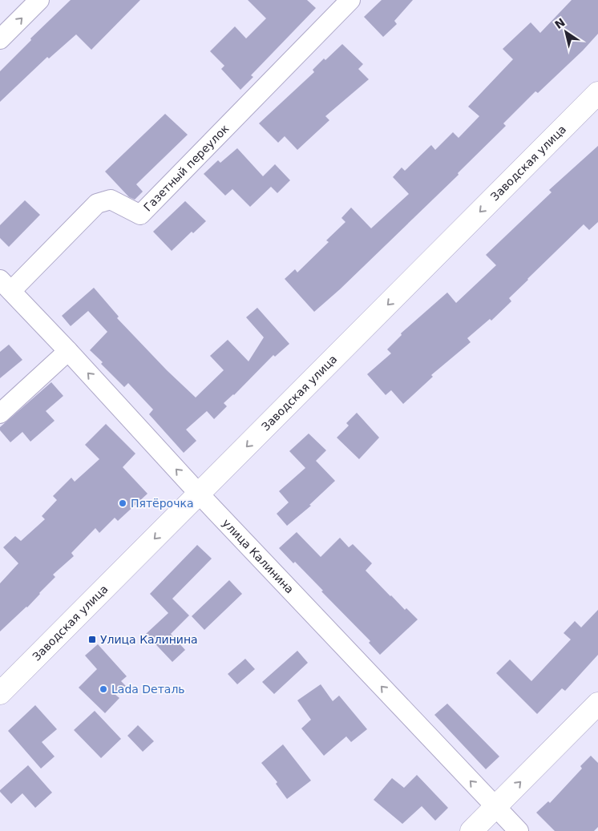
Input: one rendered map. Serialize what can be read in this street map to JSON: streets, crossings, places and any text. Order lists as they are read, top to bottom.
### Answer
{
  "streets": {
    "main road": ["Заводская улица"],
    "street": ["Газетный переулок", "улица Калинина"]
  },
  "crossings": [
    ["Заводская улица", "улица Калинина"],
    ["Газетный переулок", "улица Калинина"]
  ],
  "one_way": ["Заводская улица", "улица Калинина"],
  "places": {
    "other": ["Пятёрочка", "Lada Dеталь"],
    "transit": ["Улица Калинина"]
  },
  "north": "top left"
}
